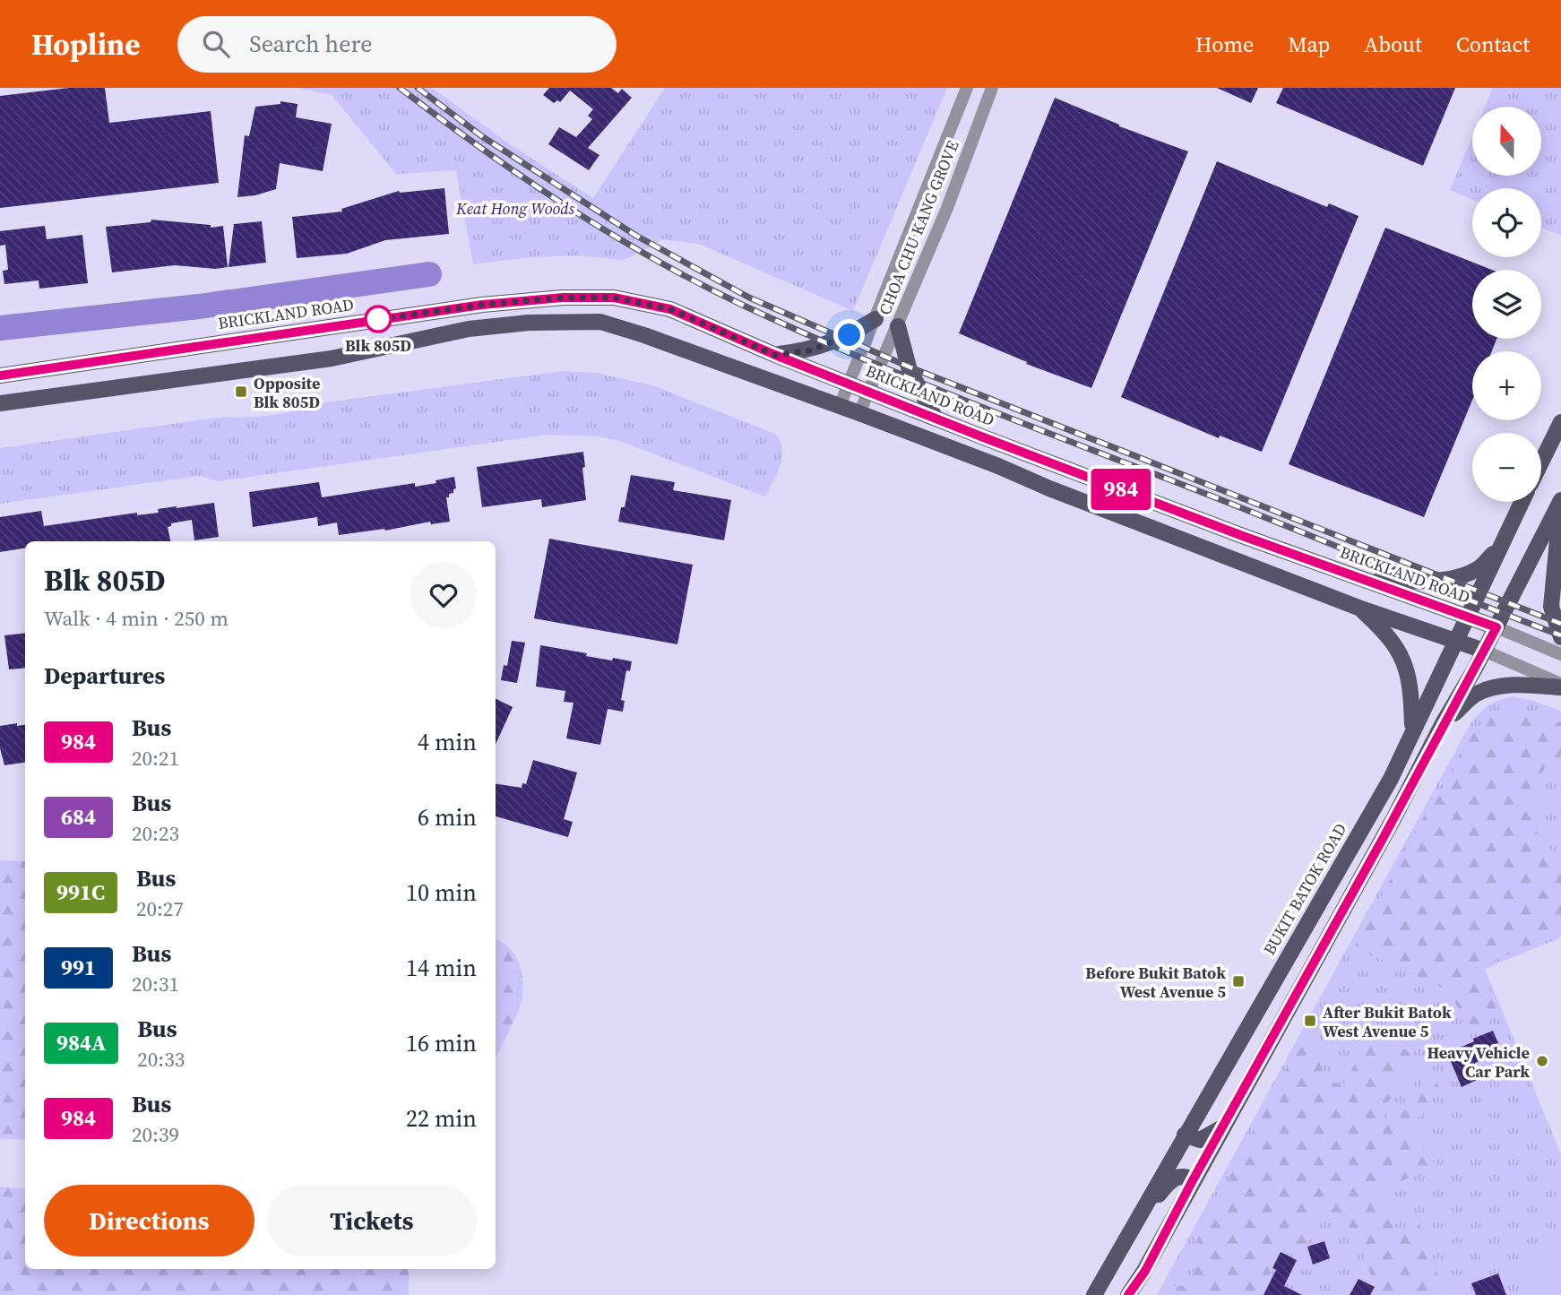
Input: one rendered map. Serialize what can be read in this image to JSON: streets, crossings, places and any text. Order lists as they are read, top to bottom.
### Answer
{
  "streets": {
    "main road": ["BRICKLAND ROAD", "BUKIT BATOK ROAD"],
    "street": ["CHOA CHU KANG GROVE"]
  },
  "crossings": [
    ["CHOA CHU KANG GROVE", "BRICKLAND ROAD"],
    ["BRICKLAND ROAD", "BUKIT BATOK ROAD"]
  ],
  "parks": ["Keat Hong Woods"],
  "places": {
    "other": ["Blk 805D", "Heavy Vehicle Car Park"],
    "transit": ["Opposite Blk 805D", "Before Bukit Batok West Avenue 5", "After Bukit Batok West Avenue 5"]
  },
  "lines": ["bus line 984"],
  "north": "top",
  "page": {
    "header": "Hopline",
    "search": "Search here",
    "nav": [
      "Home",
      "Map",
      "About",
      "Contact"
    ],
    "on_map": "984",
    "map_buttons": ["+", "−"],
    "heading": [
      ["Blk 805D", "Walk · 4 min · 250 m"],
      "Departures"
    ],
    "list": [
      {
        "mark": "984",
        "name": "Bus",
        "note": "20:21",
        "value": "4 min"
      },
      {
        "mark": "684",
        "name": "Bus",
        "note": "20:23",
        "value": "6 min"
      },
      {
        "mark": "991C",
        "name": "Bus",
        "note": "20:27",
        "value": "10 min"
      },
      {
        "mark": "991",
        "name": "Bus",
        "note": "20:31",
        "value": "14 min"
      },
      {
        "mark": "984A",
        "name": "Bus",
        "note": "20:33",
        "value": "16 min"
      },
      {
        "mark": "984",
        "name": "Bus",
        "note": "20:39",
        "value": "22 min"
      }
    ],
    "buttons": ["Directions", "Tickets"]
  }
}
